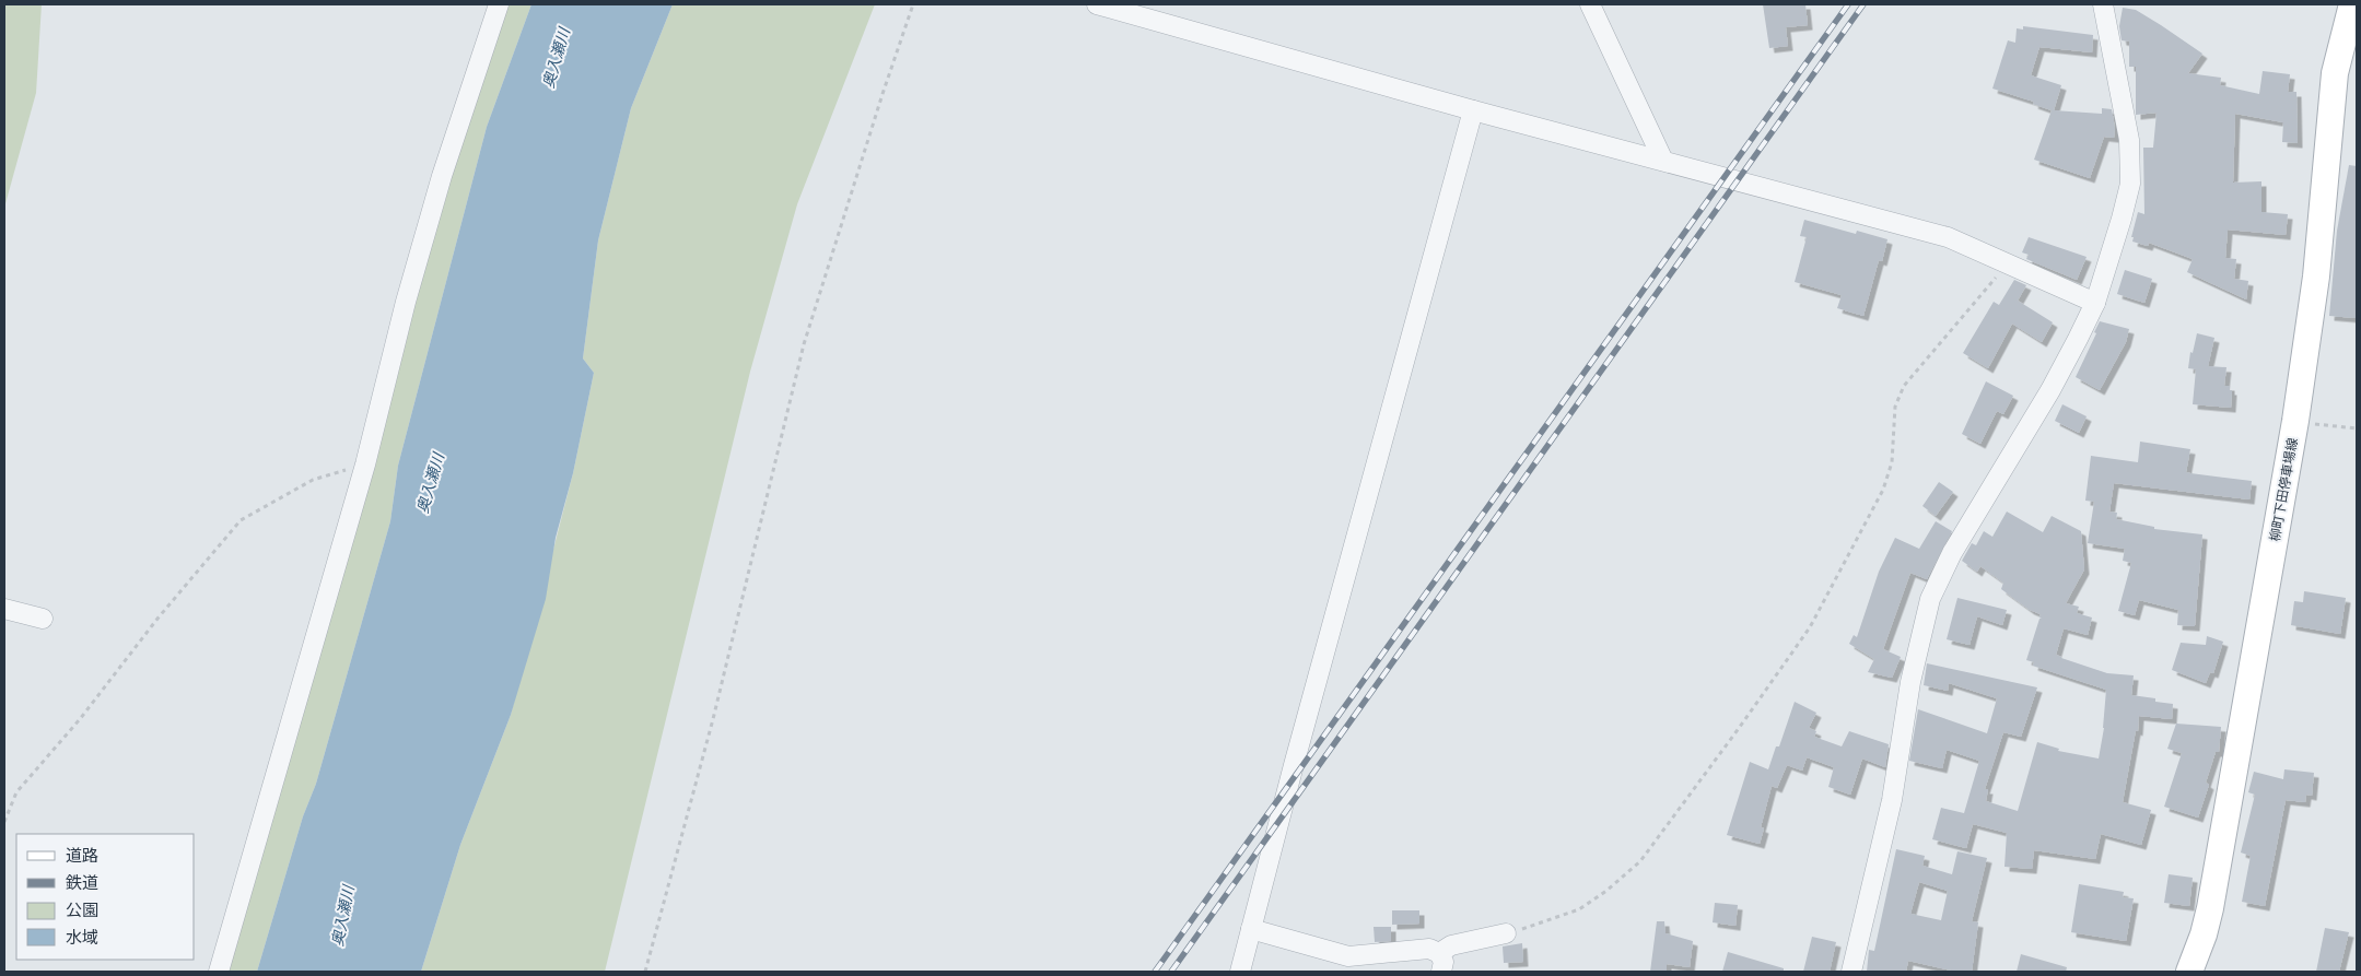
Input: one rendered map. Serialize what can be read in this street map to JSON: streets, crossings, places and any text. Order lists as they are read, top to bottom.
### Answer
{
  "streets": {
    "main road": ["柳町下田停車場線"]
  },
  "water": ["奥入瀬川"],
  "legend": [
    "道路",
    "鉄道",
    "公園",
    "水域"
  ]
}
